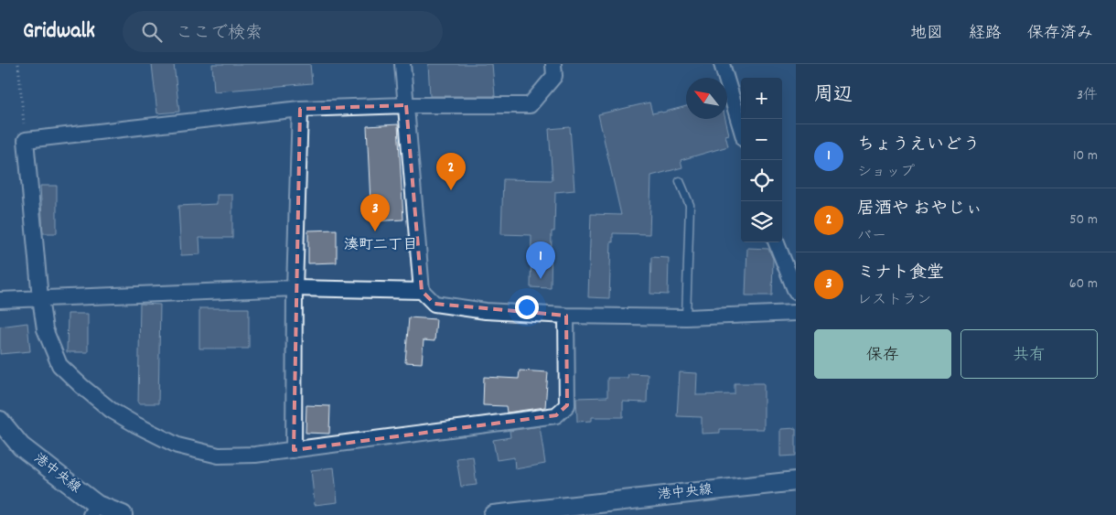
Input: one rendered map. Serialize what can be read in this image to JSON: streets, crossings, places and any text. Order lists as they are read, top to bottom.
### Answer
{
  "streets": {
    "street": ["港中央線"]
  },
  "districts": ["湊町二丁目"],
  "north": "top left",
  "page": {
    "header": "Gridwalk",
    "search": "ここで検索",
    "nav": ["地図", "経路", "保存済み"],
    "heading": ["周辺", "3件"],
    "map_buttons": ["+", "−"],
    "list": [
      {
        "mark": "1",
        "name": "ちょうえいどう",
        "note": "ショップ",
        "value": "10 m"
      },
      {
        "mark": "2",
        "name": "居酒や おやじぃ",
        "note": "バー",
        "value": "50 m"
      },
      {
        "mark": "3",
        "name": "ミナト食堂",
        "note": "レストラン",
        "value": "60 m"
      }
    ],
    "pins": ["2", "3", "1"],
    "buttons": ["保存", "共有"]
  }
}
